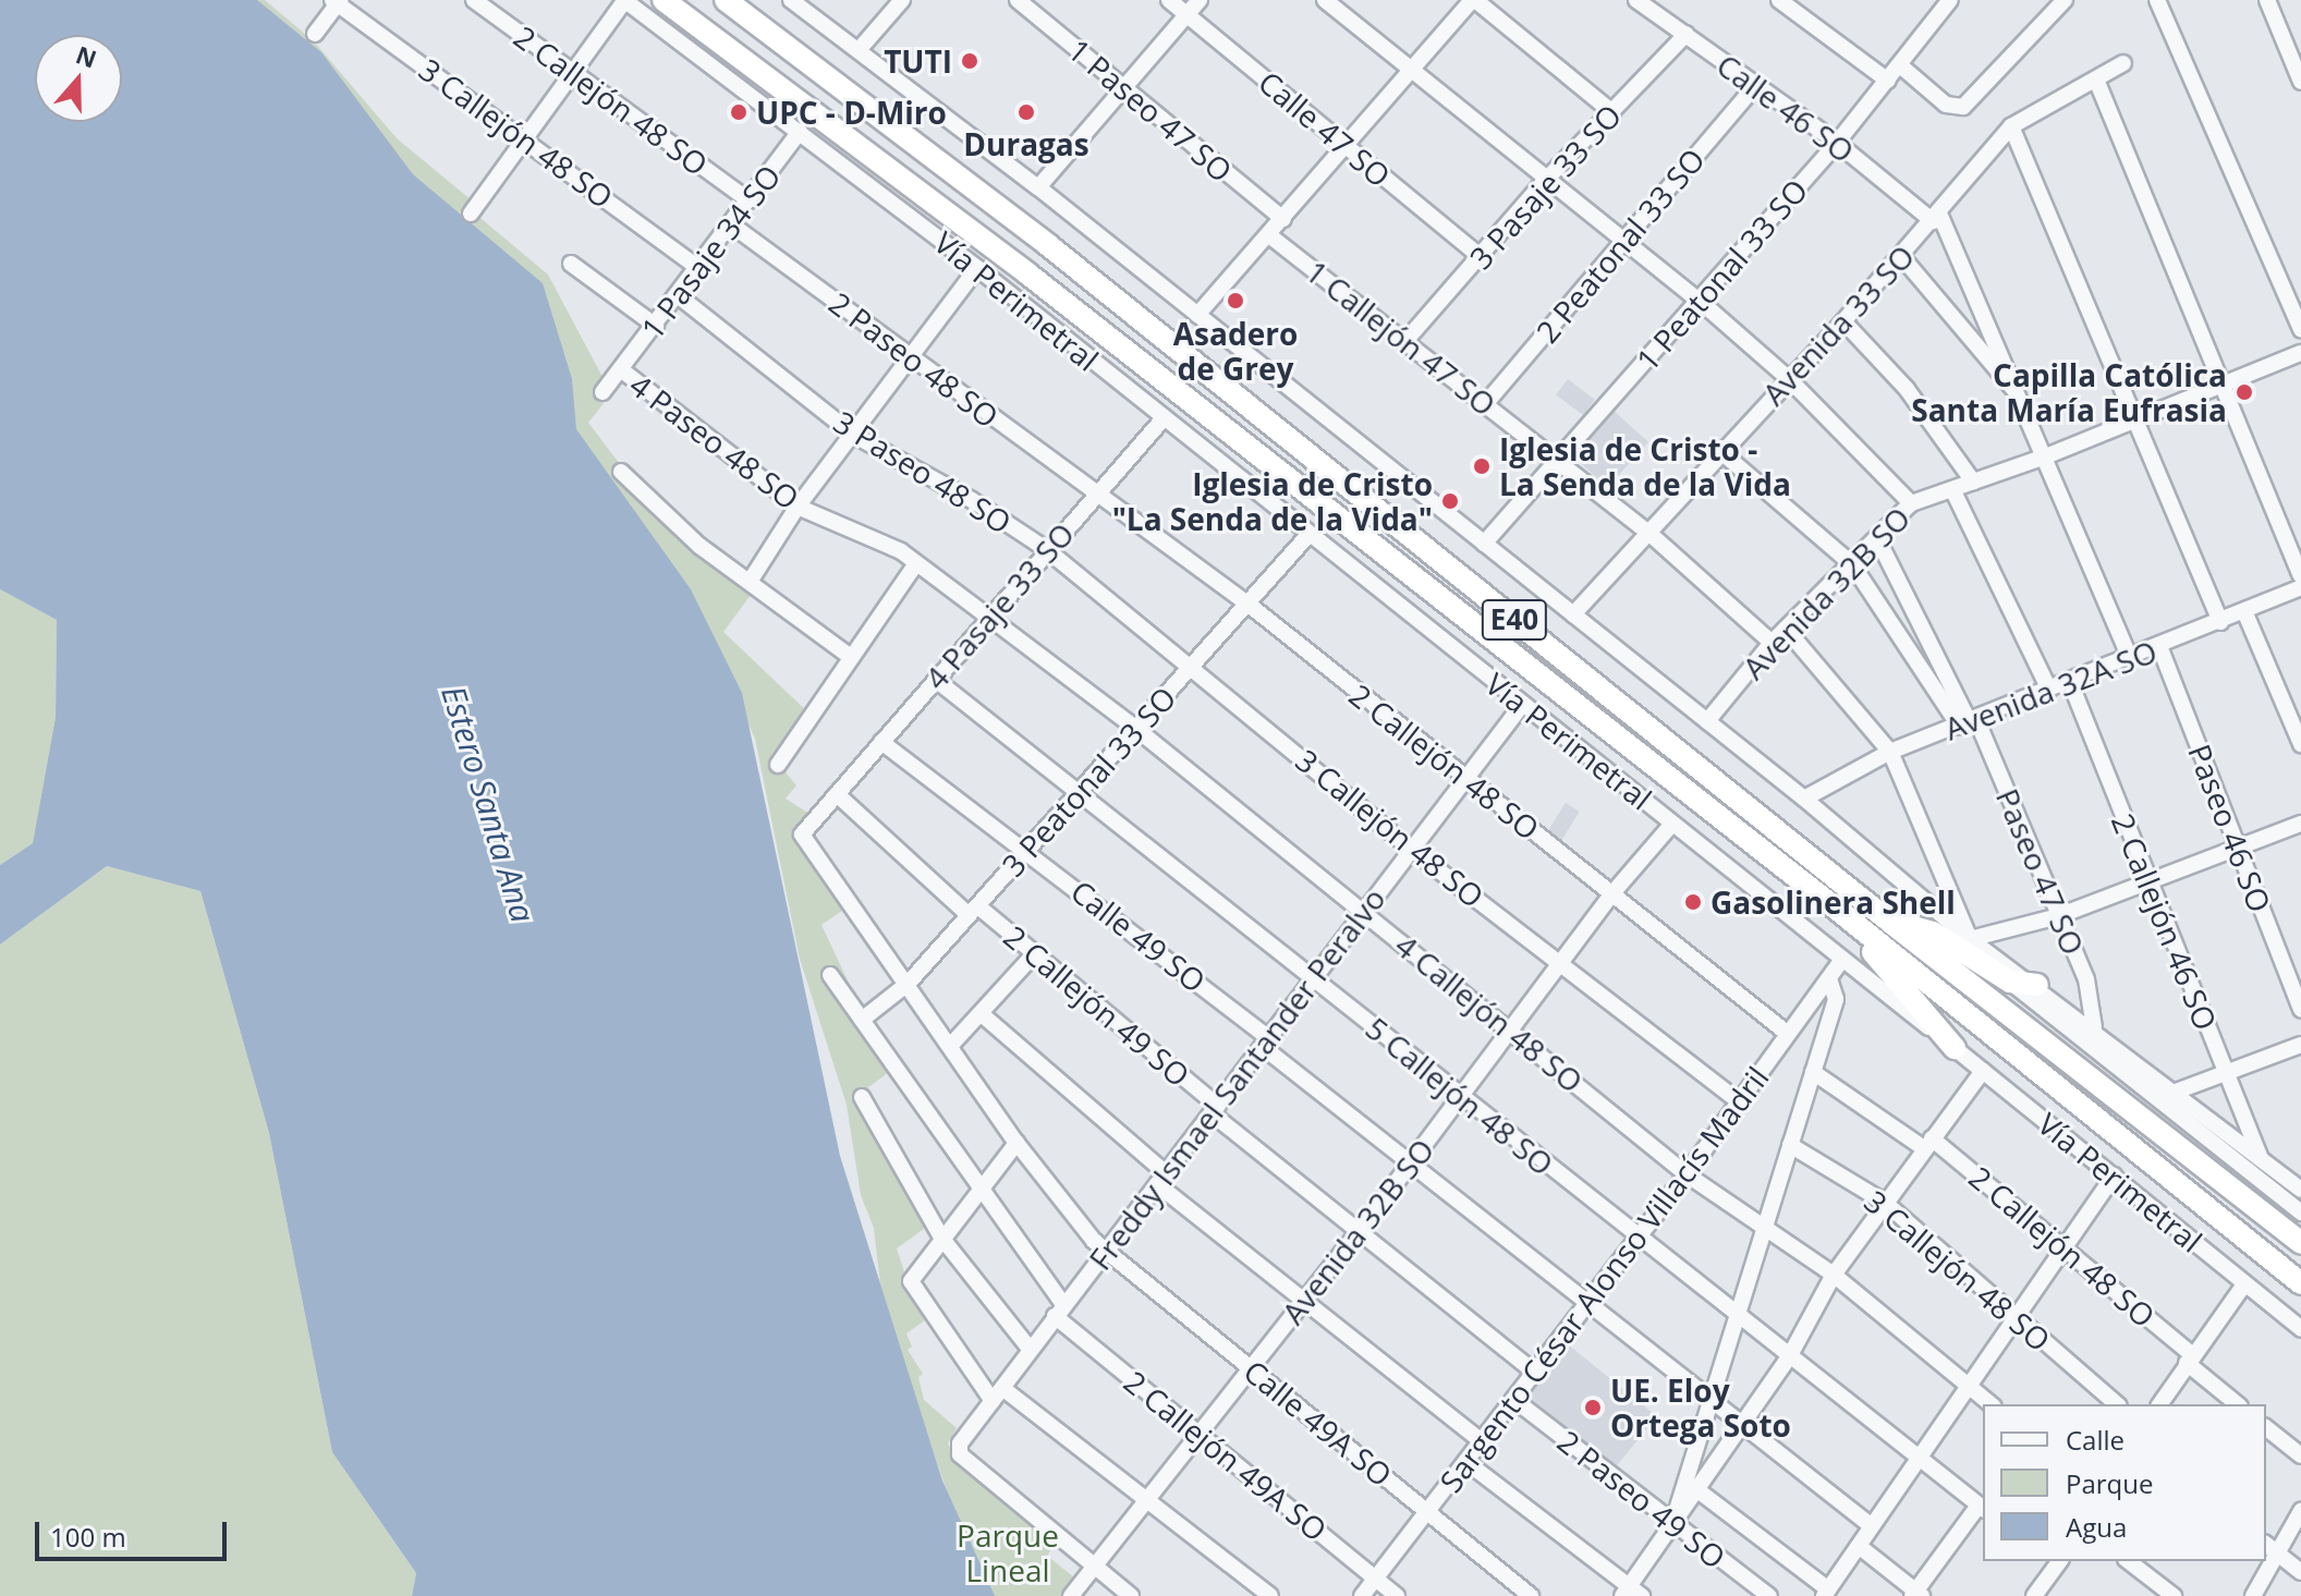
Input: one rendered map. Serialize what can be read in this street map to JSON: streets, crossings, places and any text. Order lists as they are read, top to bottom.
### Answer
{
  "streets": {
    "highway": ["Vía Perimetral", "E40"],
    "street": [
      "2 Callejón 48 SO",
      "Calle 46 SO",
      "1 Paseo 47 SO",
      "Calle 47 SO",
      "3 Callejón 48 SO",
      "3 Pasaje 33 SO",
      "2 Peatonal 33 SO",
      "1 Pasaje 34 SO",
      "1 Peatonal 33 SO",
      "Avenida 33 SO",
      "1 Callejón 47 SO",
      "2 Paseo 48 SO",
      "4 Paseo 48 SO",
      "3 Paseo 48 SO",
      "Avenida 32B SO",
      "4 Pasaje 33 SO",
      "Avenida 32A SO",
      "3 Peatonal 33 SO",
      "Paseo 46 SO",
      "Paseo 47 SO",
      "2 Callejón 46 SO",
      "Calle 49 SO",
      "2 Callejón 49 SO",
      "4 Callejón 48 SO",
      "Freddy Ismael Santander Peralvo",
      "5 Callejón 48 SO",
      "Sargento César Alonso Villacís Madril",
      "Calle 49A SO",
      "2 Callejón 49A SO",
      "2 Paseo 49 SO"
    ]
  },
  "crossings": [
    ["2 Callejón 48 SO", "1 Pasaje 34 SO"],
    ["2 Callejón 48 SO", "2 Paseo 48 SO"],
    ["2 Callejón 48 SO", "Avenida 32B SO"],
    ["2 Callejón 48 SO", "4 Pasaje 33 SO"],
    ["2 Callejón 48 SO", "3 Peatonal 33 SO"],
    ["2 Callejón 48 SO", "Freddy Ismael Santander Peralvo"],
    ["2 Callejón 48 SO", "Sargento César Alonso Villacís Madril"],
    ["Calle 46 SO", "3 Pasaje 33 SO"],
    ["Calle 46 SO", "2 Peatonal 33 SO"],
    ["Calle 46 SO", "1 Peatonal 33 SO"],
    ["Calle 46 SO", "Avenida 33 SO"],
    ["Calle 47 SO", "3 Pasaje 33 SO"],
    ["3 Callejón 48 SO", "1 Pasaje 34 SO"],
    ["3 Callejón 48 SO", "3 Paseo 48 SO"],
    ["3 Callejón 48 SO", "Avenida 32B SO"],
    ["3 Callejón 48 SO", "4 Pasaje 33 SO"],
    ["3 Callejón 48 SO", "3 Peatonal 33 SO"],
    ["3 Callejón 48 SO", "Freddy Ismael Santander Peralvo"],
    ["3 Callejón 48 SO", "Sargento César Alonso Villacís Madril"],
    ["3 Pasaje 33 SO", "1 Callejón 47 SO"],
    ["2 Peatonal 33 SO", "1 Callejón 47 SO"],
    ["1 Pasaje 34 SO", "Vía Perimetral"],
    ["1 Pasaje 34 SO", "2 Paseo 48 SO"],
    ["1 Pasaje 34 SO", "4 Paseo 48 SO"],
    ["1 Pasaje 34 SO", "3 Paseo 48 SO"],
    ["1 Peatonal 33 SO", "1 Callejón 47 SO"],
    ["1 Peatonal 33 SO", "E40"],
    ["Vía Perimetral", "Avenida 32B SO"],
    ["Vía Perimetral", "4 Pasaje 33 SO"],
    ["Vía Perimetral", "3 Peatonal 33 SO"],
    ["Vía Perimetral", "Freddy Ismael Santander Peralvo"],
    ["Vía Perimetral", "Sargento César Alonso Villacís Madril"],
    ["Avenida 33 SO", "1 Callejón 47 SO"],
    ["Avenida 33 SO", "E40"],
    ["Avenida 33 SO", "Paseo 47 SO"],
    ["1 Callejón 47 SO", "Avenida 32B SO"],
    ["2 Paseo 48 SO", "4 Pasaje 33 SO"],
    ["4 Paseo 48 SO", "4 Pasaje 33 SO"],
    ["4 Paseo 48 SO", "4 Callejón 48 SO"],
    ["3 Paseo 48 SO", "4 Pasaje 33 SO"],
    ["Avenida 32B SO", "E40"],
    ["Avenida 32B SO", "Paseo 47 SO"],
    ["Avenida 32B SO", "Calle 49 SO"],
    ["Avenida 32B SO", "4 Callejón 48 SO"],
    ["Avenida 32B SO", "Freddy Ismael Santander Peralvo"],
    ["Avenida 32B SO", "5 Callejón 48 SO"],
    ["Avenida 32B SO", "Calle 49A SO"],
    ["Avenida 32B SO", "2 Callejón 49A SO"],
    ["4 Pasaje 33 SO", "3 Peatonal 33 SO"],
    ["4 Pasaje 33 SO", "Calle 49 SO"],
    ["4 Pasaje 33 SO", "2 Callejón 49 SO"],
    ["4 Pasaje 33 SO", "4 Callejón 48 SO"],
    ["4 Pasaje 33 SO", "5 Callejón 48 SO"],
    ["4 Pasaje 33 SO", "Calle 49A SO"],
    ["E40", "Avenida 32A SO"],
    ["E40", "Paseo 47 SO"],
    ["E40", "2 Callejón 46 SO"],
    ["Avenida 32A SO", "Paseo 46 SO"],
    ["Avenida 32A SO", "Paseo 47 SO"],
    ["Avenida 32A SO", "2 Callejón 46 SO"],
    ["3 Peatonal 33 SO", "Calle 49 SO"],
    ["3 Peatonal 33 SO", "2 Callejón 49 SO"],
    ["3 Peatonal 33 SO", "4 Callejón 48 SO"],
    ["3 Peatonal 33 SO", "5 Callejón 48 SO"],
    ["3 Peatonal 33 SO", "Calle 49A SO"],
    ["3 Peatonal 33 SO", "2 Callejón 49A SO"],
    ["Calle 49 SO", "Freddy Ismael Santander Peralvo"],
    ["Calle 49 SO", "Sargento César Alonso Villacís Madril"],
    ["2 Callejón 49 SO", "Freddy Ismael Santander Peralvo"],
    ["4 Callejón 48 SO", "Freddy Ismael Santander Peralvo"],
    ["4 Callejón 48 SO", "Sargento César Alonso Villacís Madril"],
    ["Freddy Ismael Santander Peralvo", "5 Callejón 48 SO"],
    ["Freddy Ismael Santander Peralvo", "Calle 49A SO"],
    ["Freddy Ismael Santander Peralvo", "2 Callejón 49A SO"],
    ["5 Callejón 48 SO", "Sargento César Alonso Villacís Madril"],
    ["Sargento César Alonso Villacís Madril", "Calle 49A SO"],
    ["Sargento César Alonso Villacís Madril", "2 Callejón 49A SO"],
    ["Sargento César Alonso Villacís Madril", "2 Paseo 49 SO"]
  ],
  "water": ["Estero Santa Ana"],
  "parks": ["Parque Lineal"],
  "places": [
    "TUTI",
    "UPC - D-Miro",
    "Duragas",
    "Asadero de Grey",
    "Capilla Católica Santa María Eufrasia",
    "Iglesia de Cristo - La Senda de la Vida",
    "Iglesia de Cristo \"La Senda de la Vida\"",
    "Gasolinera Shell",
    "UE. Eloy Ortega Soto"
  ],
  "legend": ["Calle", "Parque", "Agua"],
  "scale_bar": "100 m",
  "north": "top"
}
